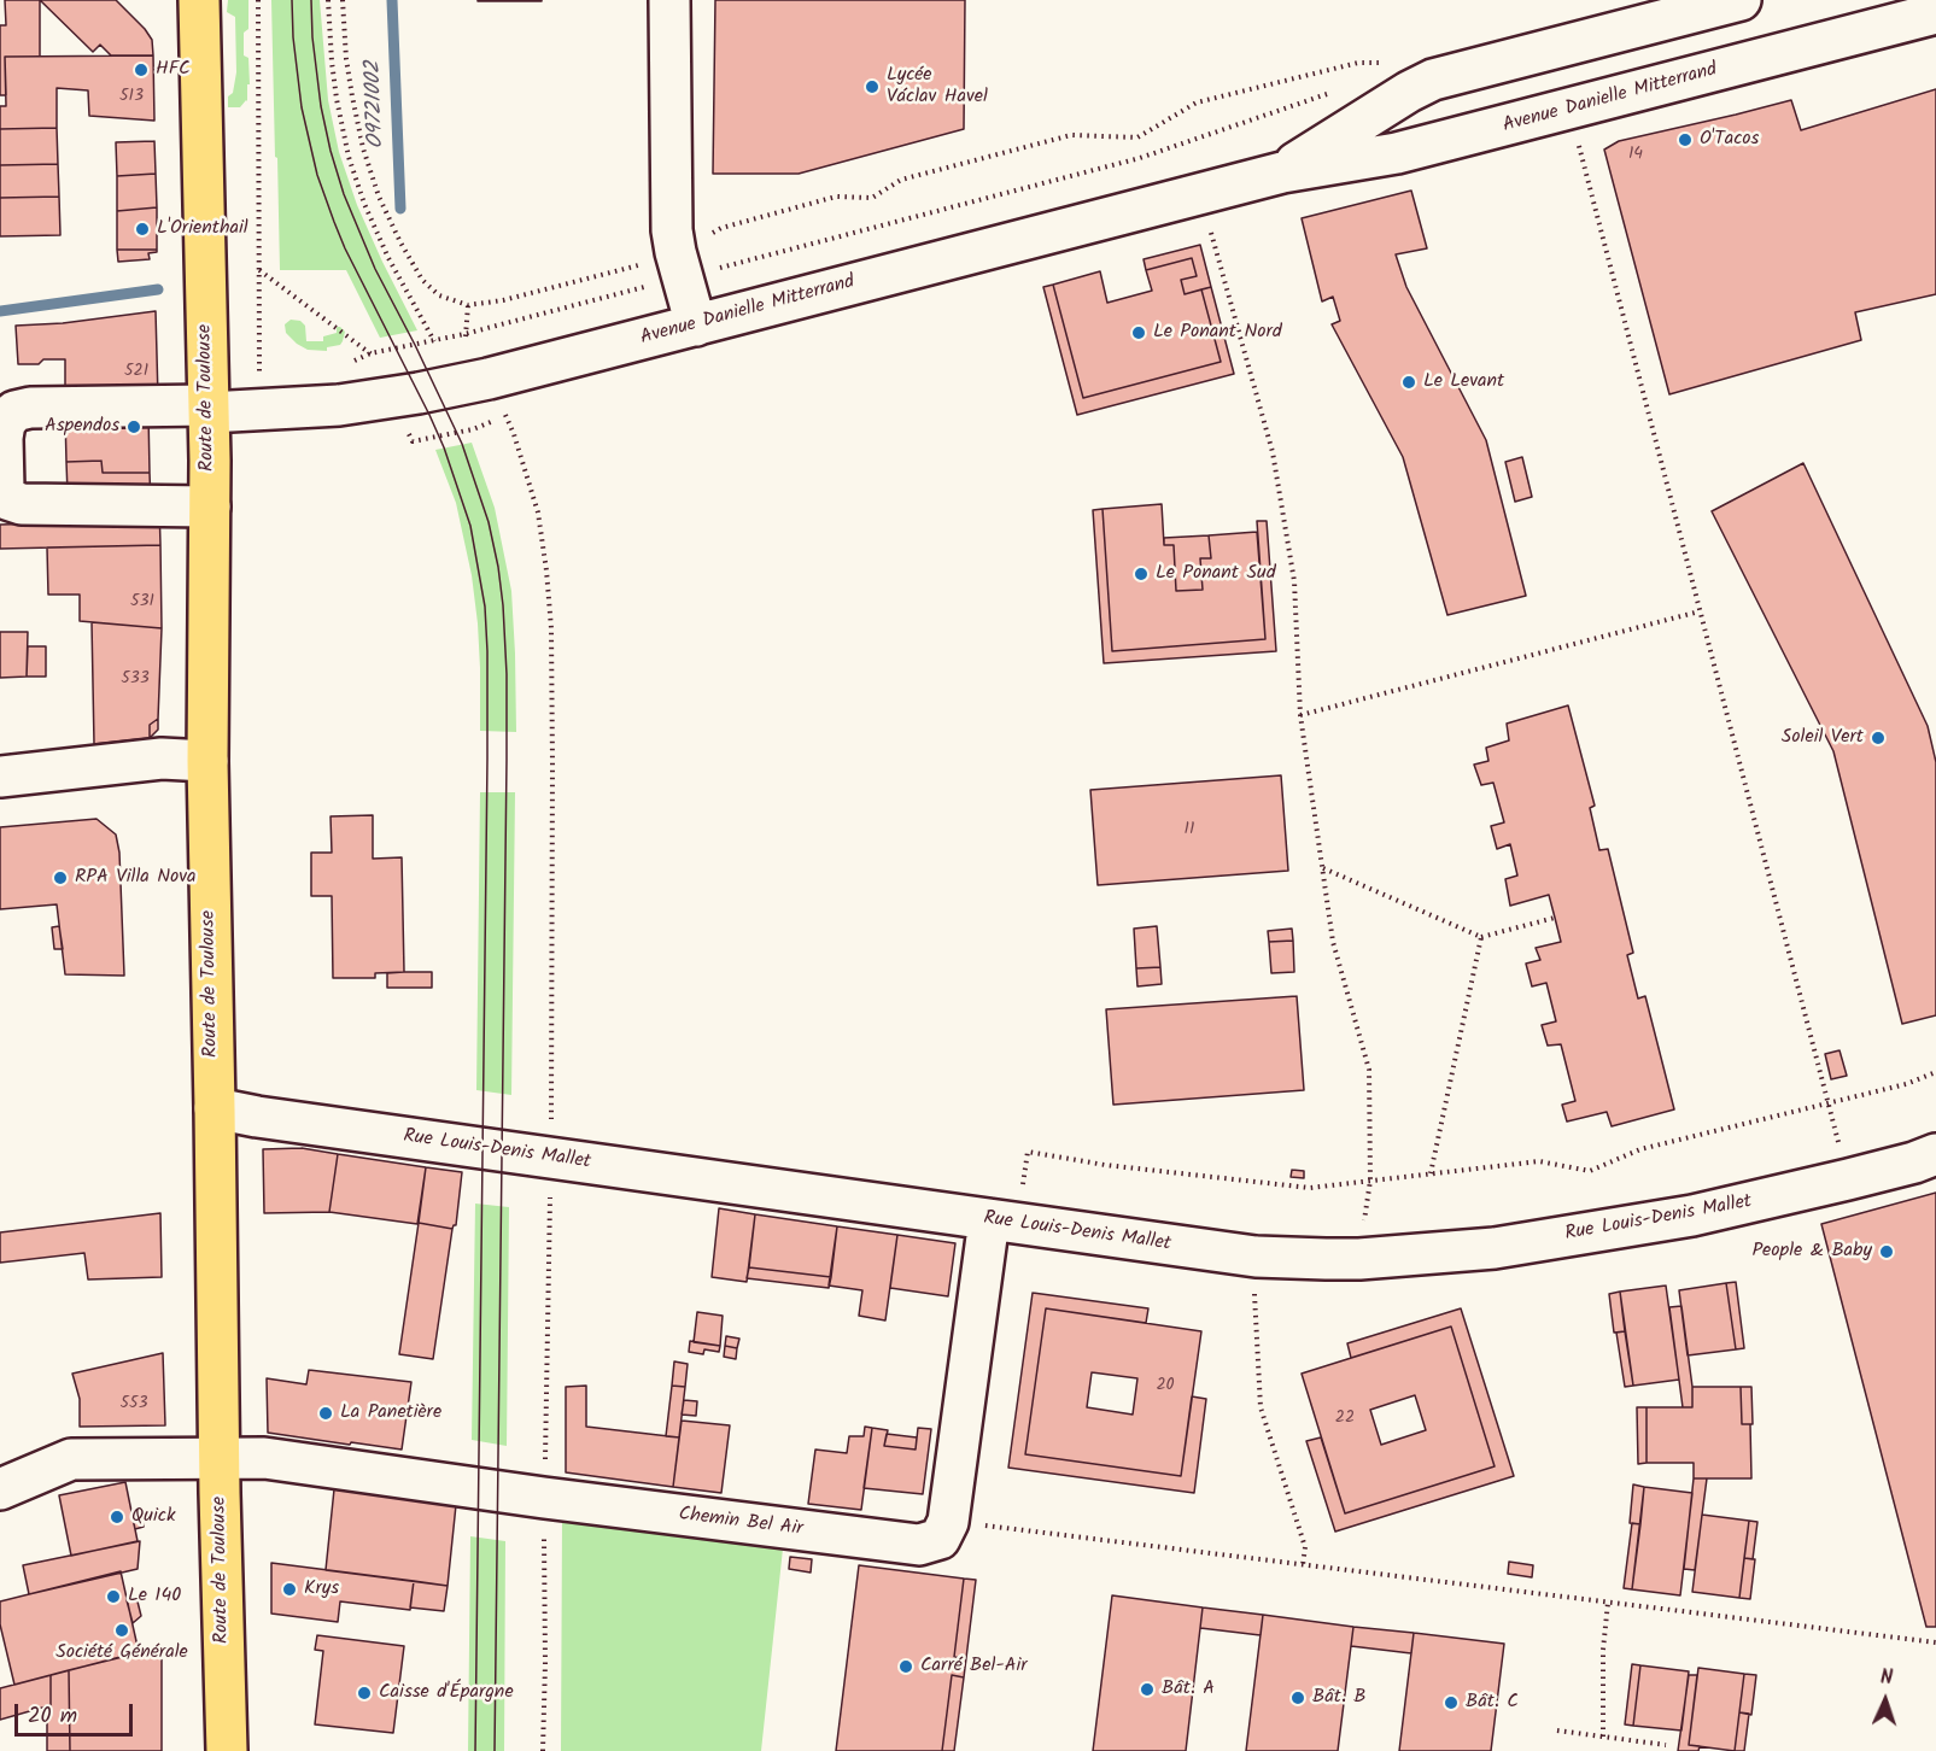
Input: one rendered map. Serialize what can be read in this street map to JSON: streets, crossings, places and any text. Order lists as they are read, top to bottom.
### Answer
{
  "streets": {
    "main road": ["Route de Toulouse"],
    "street": ["Avenue Danielle Mitterrand", "Rue Louis-Denis Mallet", "Chemin Bel Air"]
  },
  "crossings": [
    ["Avenue Danielle Mitterrand", "Route de Toulouse"],
    ["Route de Toulouse", "Rue Louis-Denis Mallet"],
    ["Route de Toulouse", "Chemin Bel Air"]
  ],
  "water": ["O9721002"],
  "places": [
    "HFC",
    "Lycée Václav Havel",
    "O'Tacos",
    "L'Orienthail",
    "Le Ponant Nord",
    "Le Levant",
    "Aspendos",
    "Le Ponant Sud",
    "Soleil Vert",
    "RPA Villa Nova",
    "People & Baby",
    "La Panetière",
    "Quick",
    "Krys",
    "Le 140",
    "Société Générale",
    "Carré Bel-Air",
    "Bât. A",
    "Caisse d'Épargne",
    "Bât. B",
    "Bât. C"
  ],
  "house_numbers": [
    "513",
    "14",
    "521",
    "531",
    "533",
    "11",
    "20",
    "553",
    "22"
  ],
  "scale_bar": "20 m",
  "north": "top"
}
